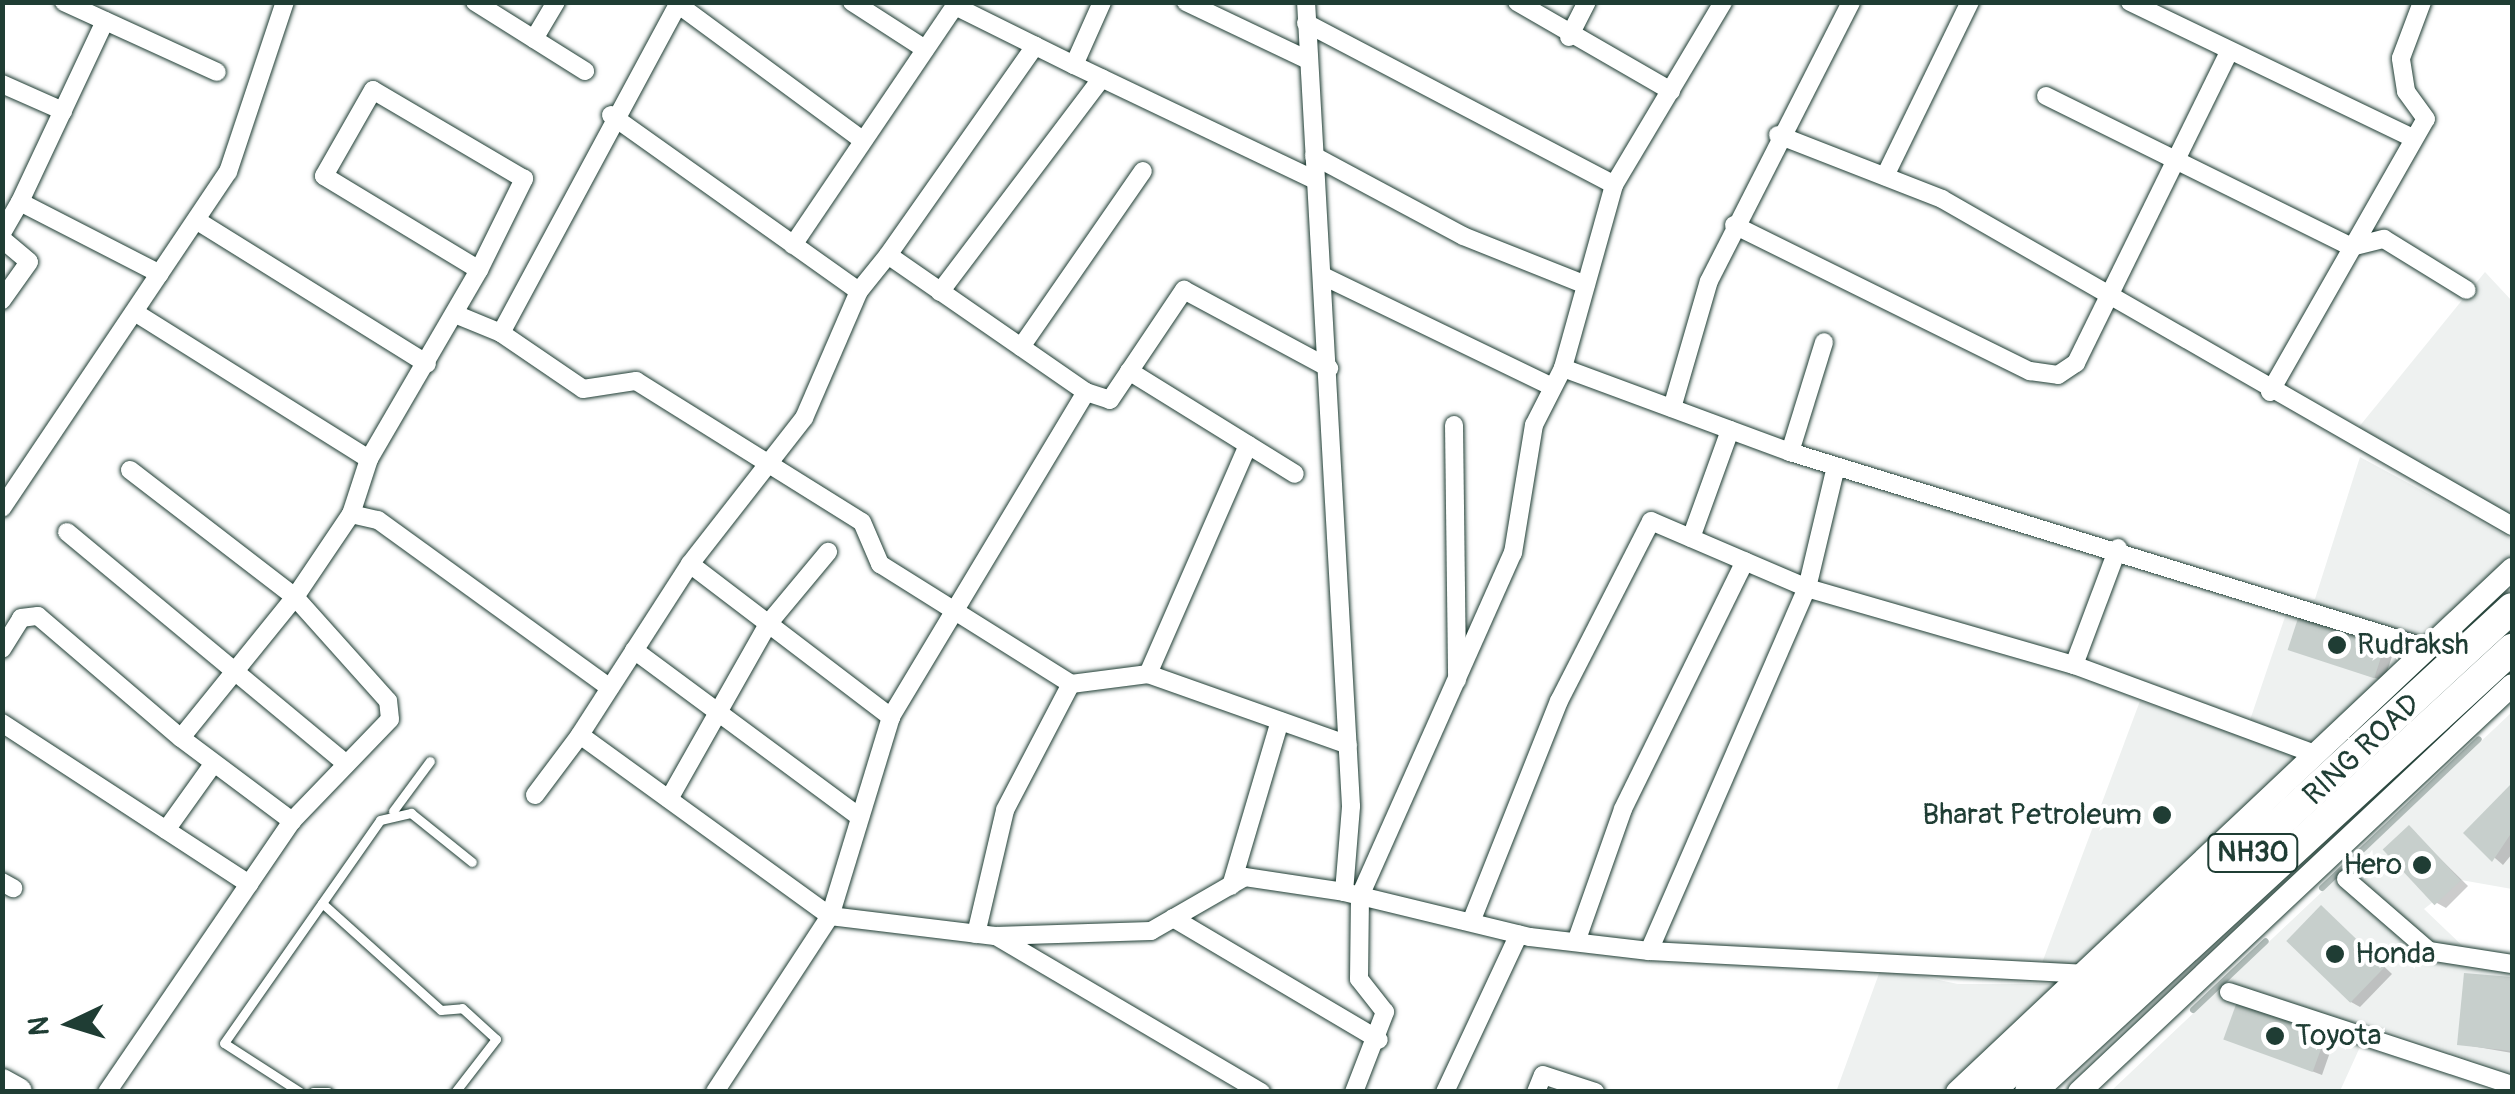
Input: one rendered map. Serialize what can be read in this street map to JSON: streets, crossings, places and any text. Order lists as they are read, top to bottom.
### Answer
{
  "streets": {
    "highway": ["RING ROAD", "NH30"]
  },
  "places": [
    "Rudraksh",
    "Bharat Petroleum",
    "Hero",
    "Honda",
    "Toyota"
  ],
  "north": "left"
}
